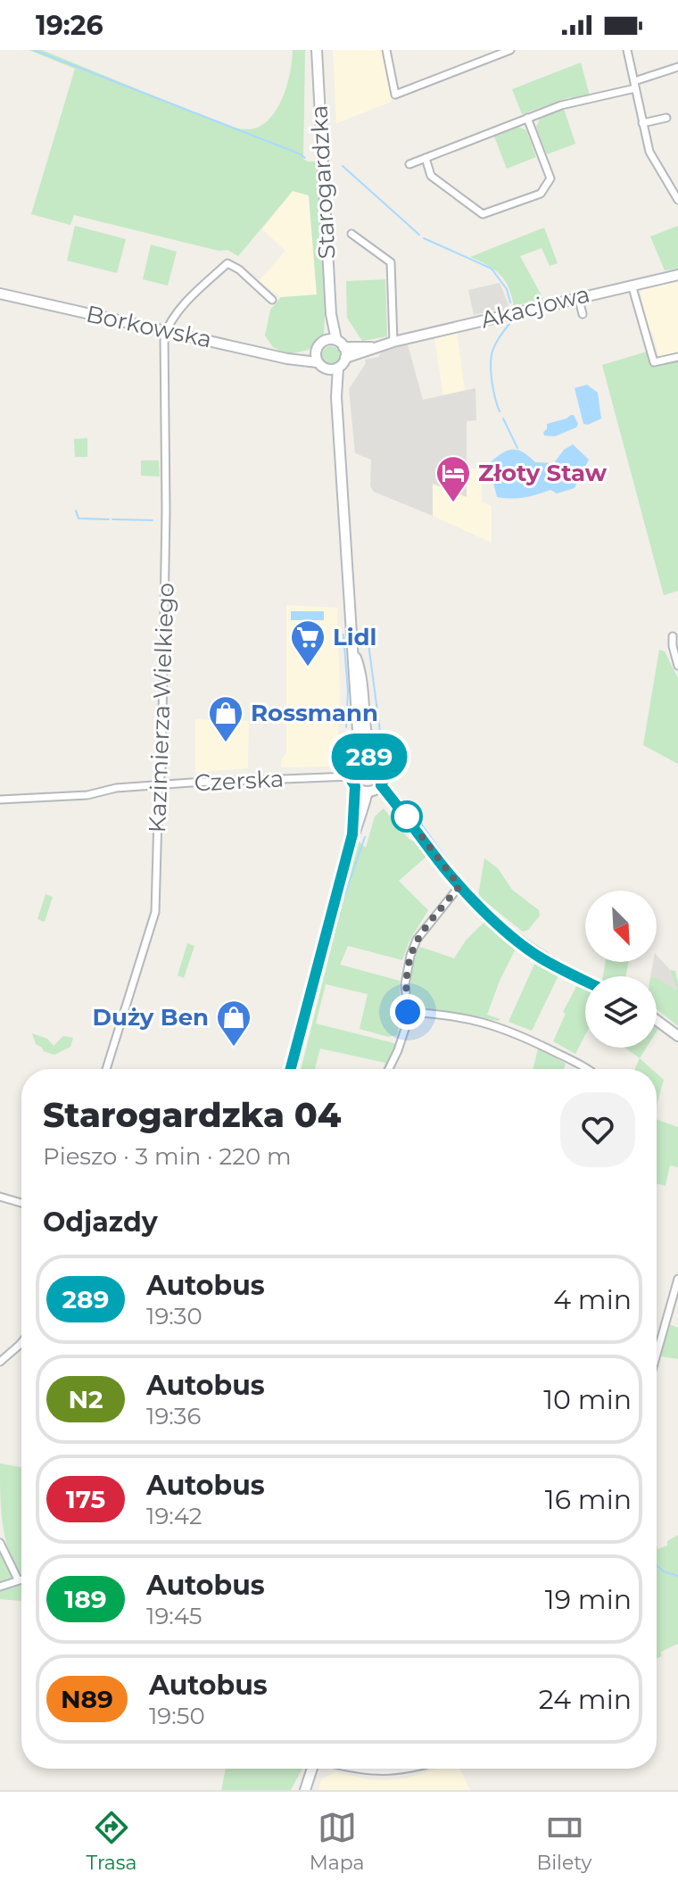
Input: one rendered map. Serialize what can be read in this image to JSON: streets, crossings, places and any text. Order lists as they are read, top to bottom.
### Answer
{
  "streets": {
    "main road": ["Starogardzka", "Akacjowa", "Borkowska"],
    "street": ["Kazimierza Wielkiego", "Czerska"]
  },
  "crossings": [
    ["Starogardzka", "Akacjowa"],
    ["Borkowska", "Kazimierza Wielkiego"],
    ["Kazimierza Wielkiego", "Czerska"]
  ],
  "places": {
    "hotel": ["Złoty Staw"],
    "supermarket": ["Lidl"],
    "shop": ["Rossmann", "Duży Ben"]
  },
  "lines": ["bus line 289"],
  "north": "bottom right",
  "page": {
    "status": "19:26",
    "on_map": "289",
    "heading": [
      ["Starogardzka 04", "Pieszo · 3 min · 220 m"],
      "Odjazdy"
    ],
    "list": [
      {
        "mark": "289",
        "name": "Autobus",
        "note": "19:30",
        "value": "4 min"
      },
      {
        "mark": "N2",
        "name": "Autobus",
        "note": "19:36",
        "value": "10 min"
      },
      {
        "mark": "175",
        "name": "Autobus",
        "note": "19:42",
        "value": "16 min"
      },
      {
        "mark": "189",
        "name": "Autobus",
        "note": "19:45",
        "value": "19 min"
      },
      {
        "mark": "N89",
        "name": "Autobus",
        "note": "19:50",
        "value": "24 min"
      }
    ],
    "tabs": ["Trasa", "Mapa", "Bilety"]
  }
}
